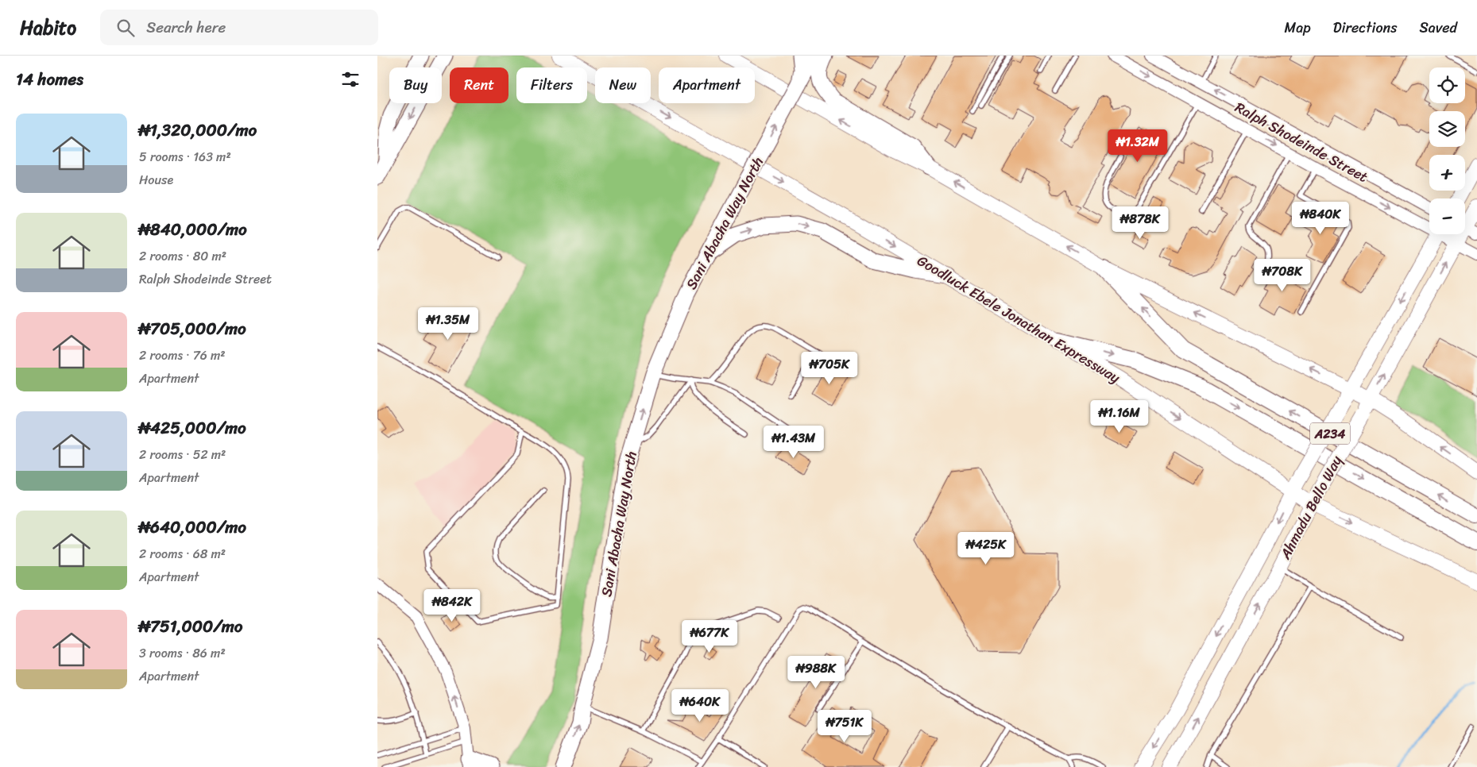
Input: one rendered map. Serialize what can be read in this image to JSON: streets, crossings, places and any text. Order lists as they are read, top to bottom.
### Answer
{
  "streets": {
    "highway": ["Sani Abacha Way North", "A234"],
    "main road": ["Goodluck Ebele Jonathan Expressway", "Ahmadu Bello Way"],
    "street": ["Ralph Shodeinde Street"]
  },
  "crossings": [
    ["Ralph Shodeinde Street", "Ahmadu Bello Way"],
    ["Goodluck Ebele Jonathan Expressway", "A234"],
    ["Goodluck Ebele Jonathan Expressway", "Ahmadu Bello Way"]
  ],
  "one_way": ["Sani Abacha Way North"],
  "page": {
    "header": "Habito",
    "search": "Search here",
    "nav": ["Map", "Directions", "Saved"],
    "heading": "14 homes",
    "map_buttons": ["+", "−"],
    "chip": [
      "Buy",
      "Rent",
      "Filters",
      "New",
      "Apartment"
    ],
    "list": [
      {
        "name": "₦1,320,000/mo",
        "note": "5 rooms · 163 m² · House"
      },
      {
        "name": "₦840,000/mo",
        "note": "2 rooms · 80 m² · Ralph Shodeinde Street"
      },
      {
        "name": "₦705,000/mo",
        "note": "2 rooms · 76 m² · Apartment"
      },
      {
        "name": "₦425,000/mo",
        "note": "2 rooms · 52 m² · Apartment"
      },
      {
        "name": "₦640,000/mo",
        "note": "2 rooms · 68 m² · Apartment"
      },
      {
        "name": "₦751,000/mo",
        "note": "3 rooms · 86 m² · Apartment"
      }
    ],
    "price": [
      "₦1.32M",
      "₦840K",
      "₦878K",
      "₦708K",
      "₦1.35M",
      "₦705K",
      "₦1.16M",
      "₦1.43M",
      "₦425K",
      "₦842K",
      "₦677K",
      "₦988K",
      "₦640K",
      "₦751K"
    ]
  }
}
